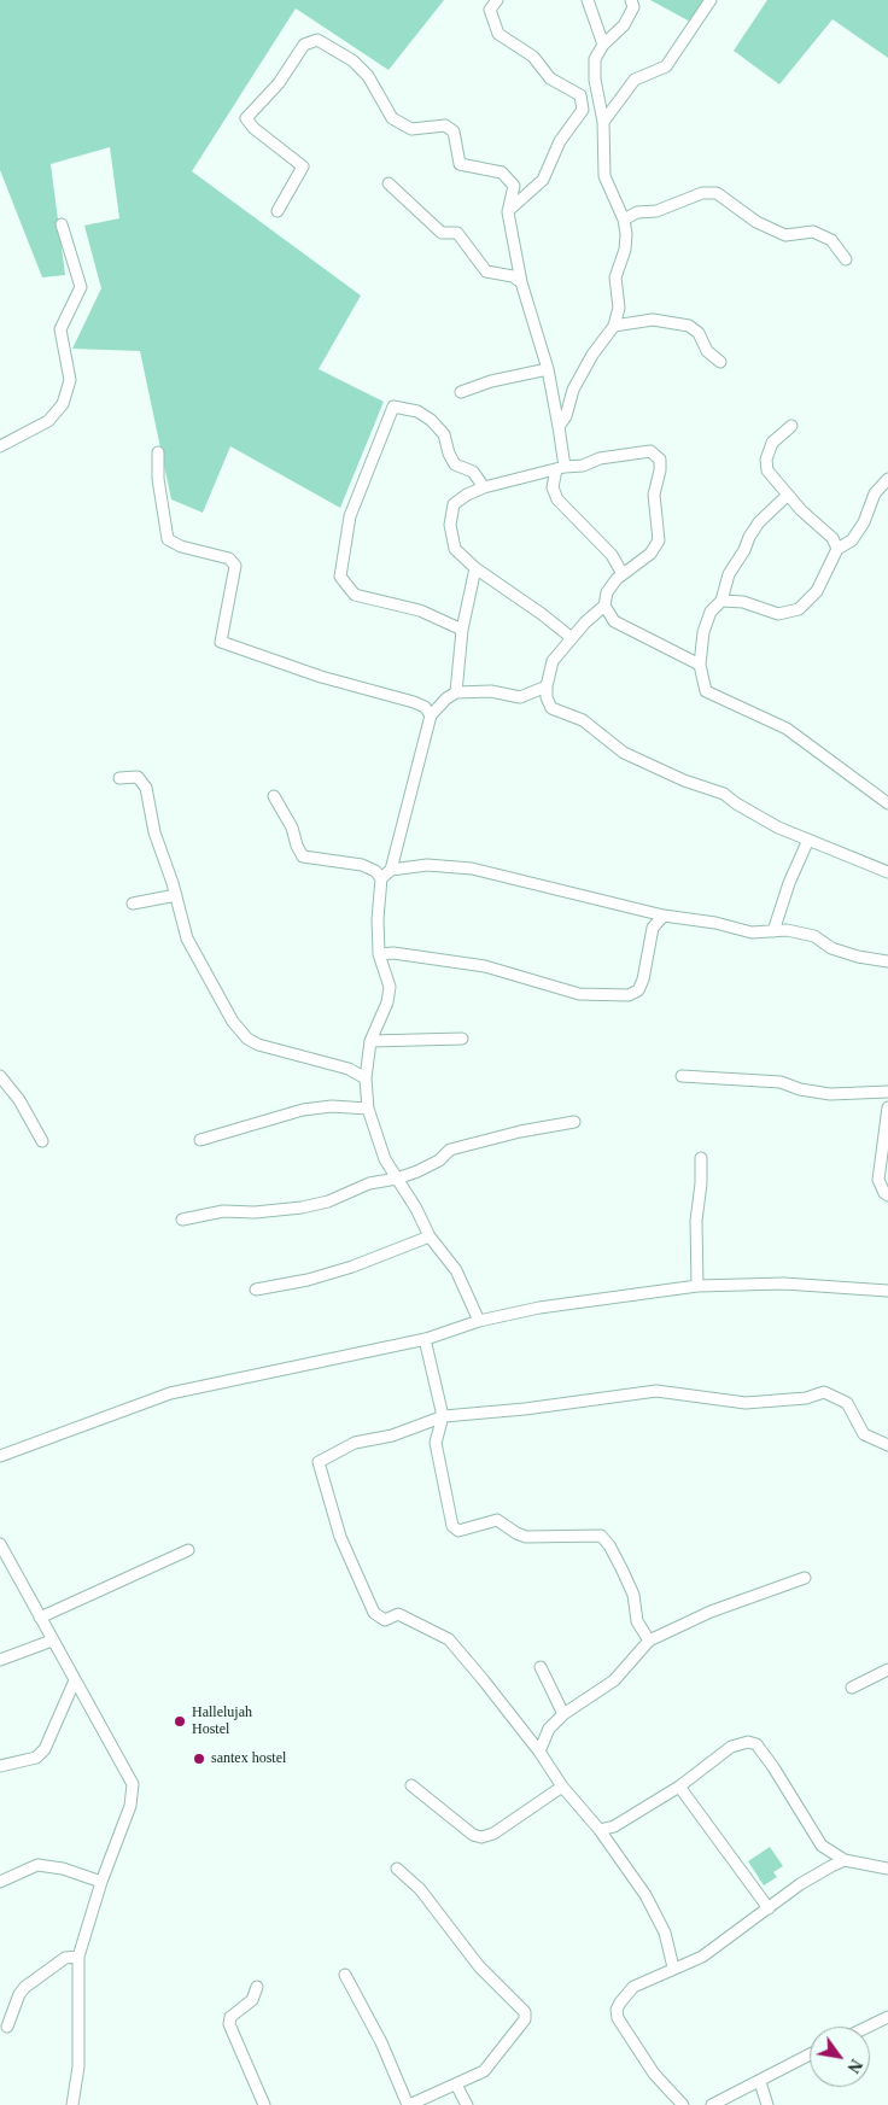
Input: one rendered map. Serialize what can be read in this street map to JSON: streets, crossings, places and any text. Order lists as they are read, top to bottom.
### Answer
{
  "places": ["Hallelujah Hostel", "santex hostel"],
  "north": "bottom right"
}
